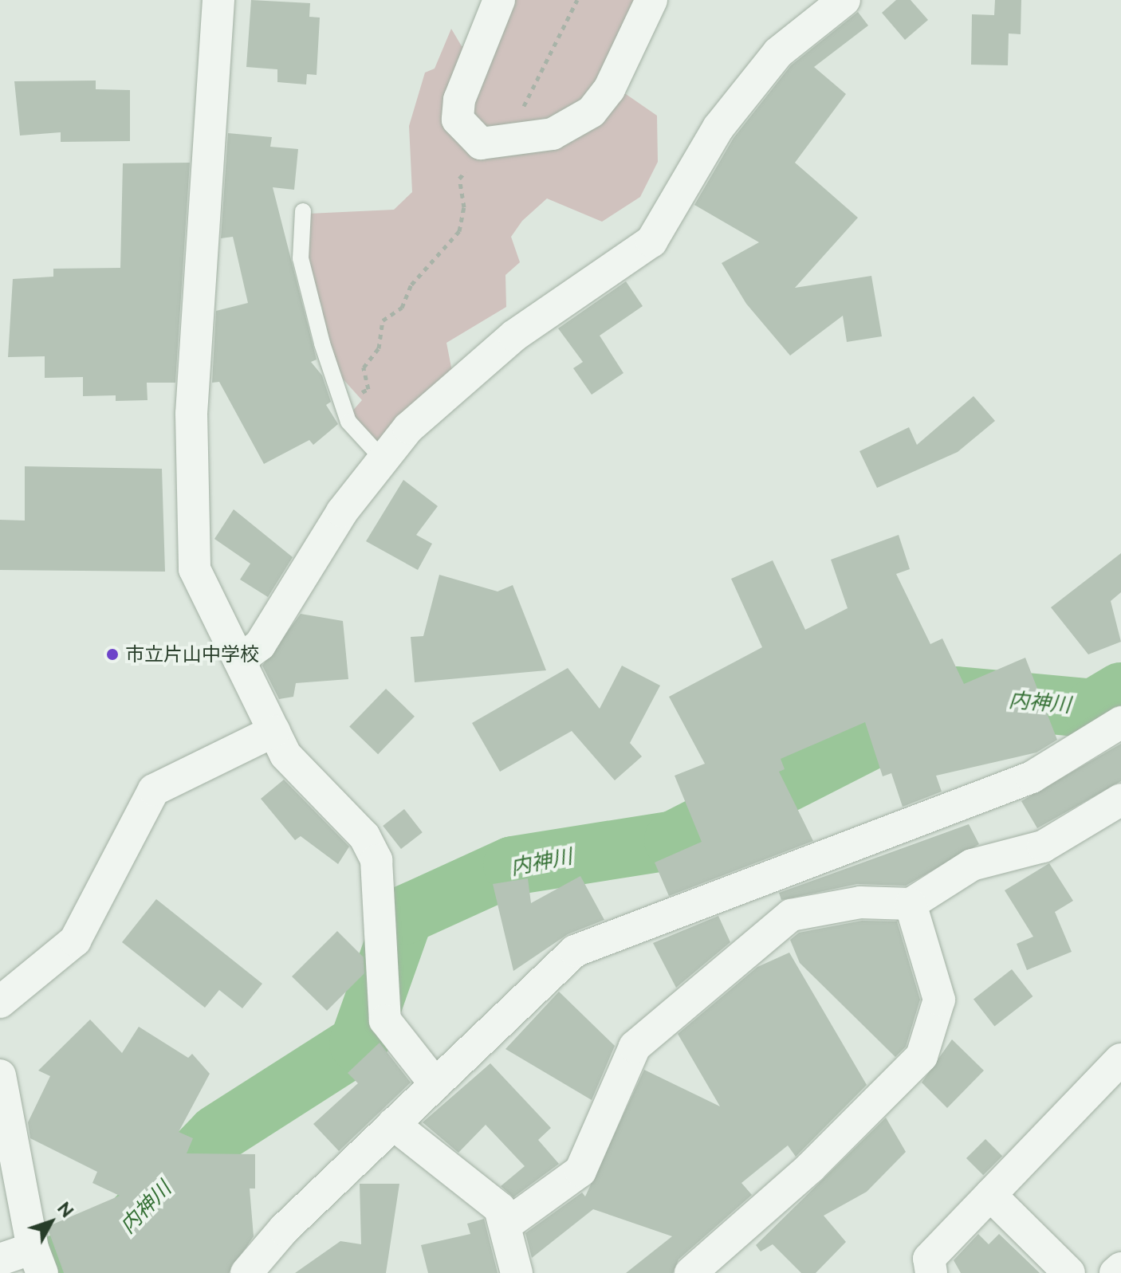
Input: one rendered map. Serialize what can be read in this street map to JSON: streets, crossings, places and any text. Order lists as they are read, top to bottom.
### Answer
{
  "water": ["内神川"],
  "places": ["市立片山中学校"],
  "north": "top right"
}
